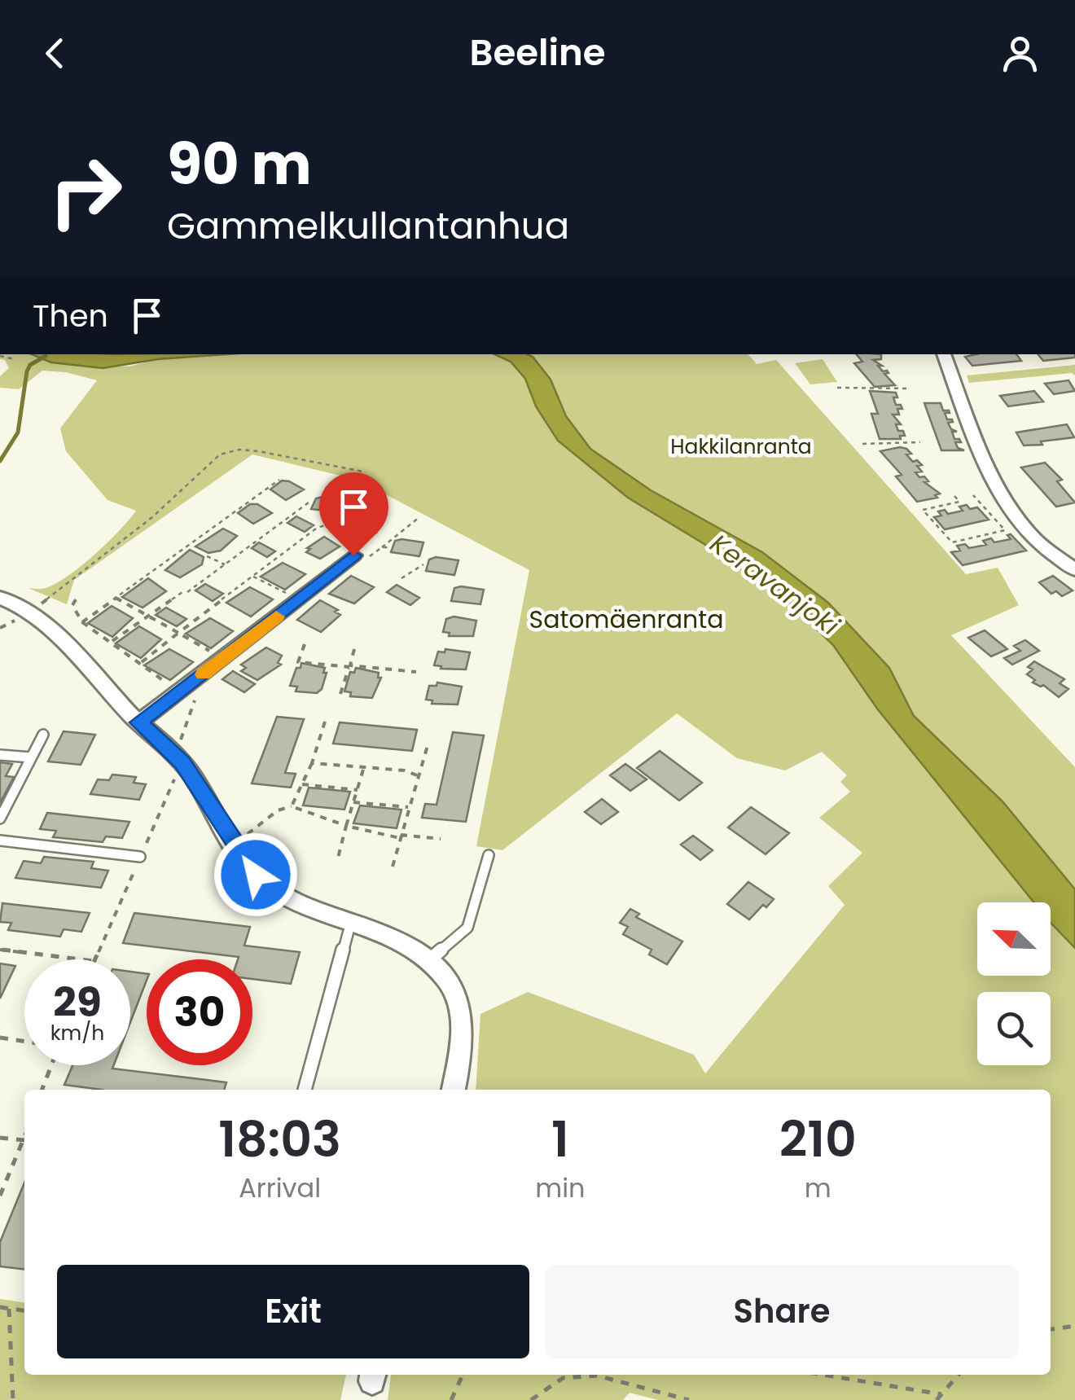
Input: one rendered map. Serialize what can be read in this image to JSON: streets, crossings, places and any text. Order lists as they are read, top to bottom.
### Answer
{
  "water": ["Keravanjoki"],
  "parks": ["Hakkilanranta", "Satomäenranta"],
  "north": "top left",
  "page": {
    "header": "Beeline",
    "turn": ["90 m", "Gammelkullantanhua"],
    "then": "Then",
    "speed": "29 km/h",
    "limit": "30",
    "eta": [
      "18:03",
      "Arrival",
      "1",
      "min",
      "210",
      "m"
    ],
    "buttons": ["Exit", "Share"]
  }
}
